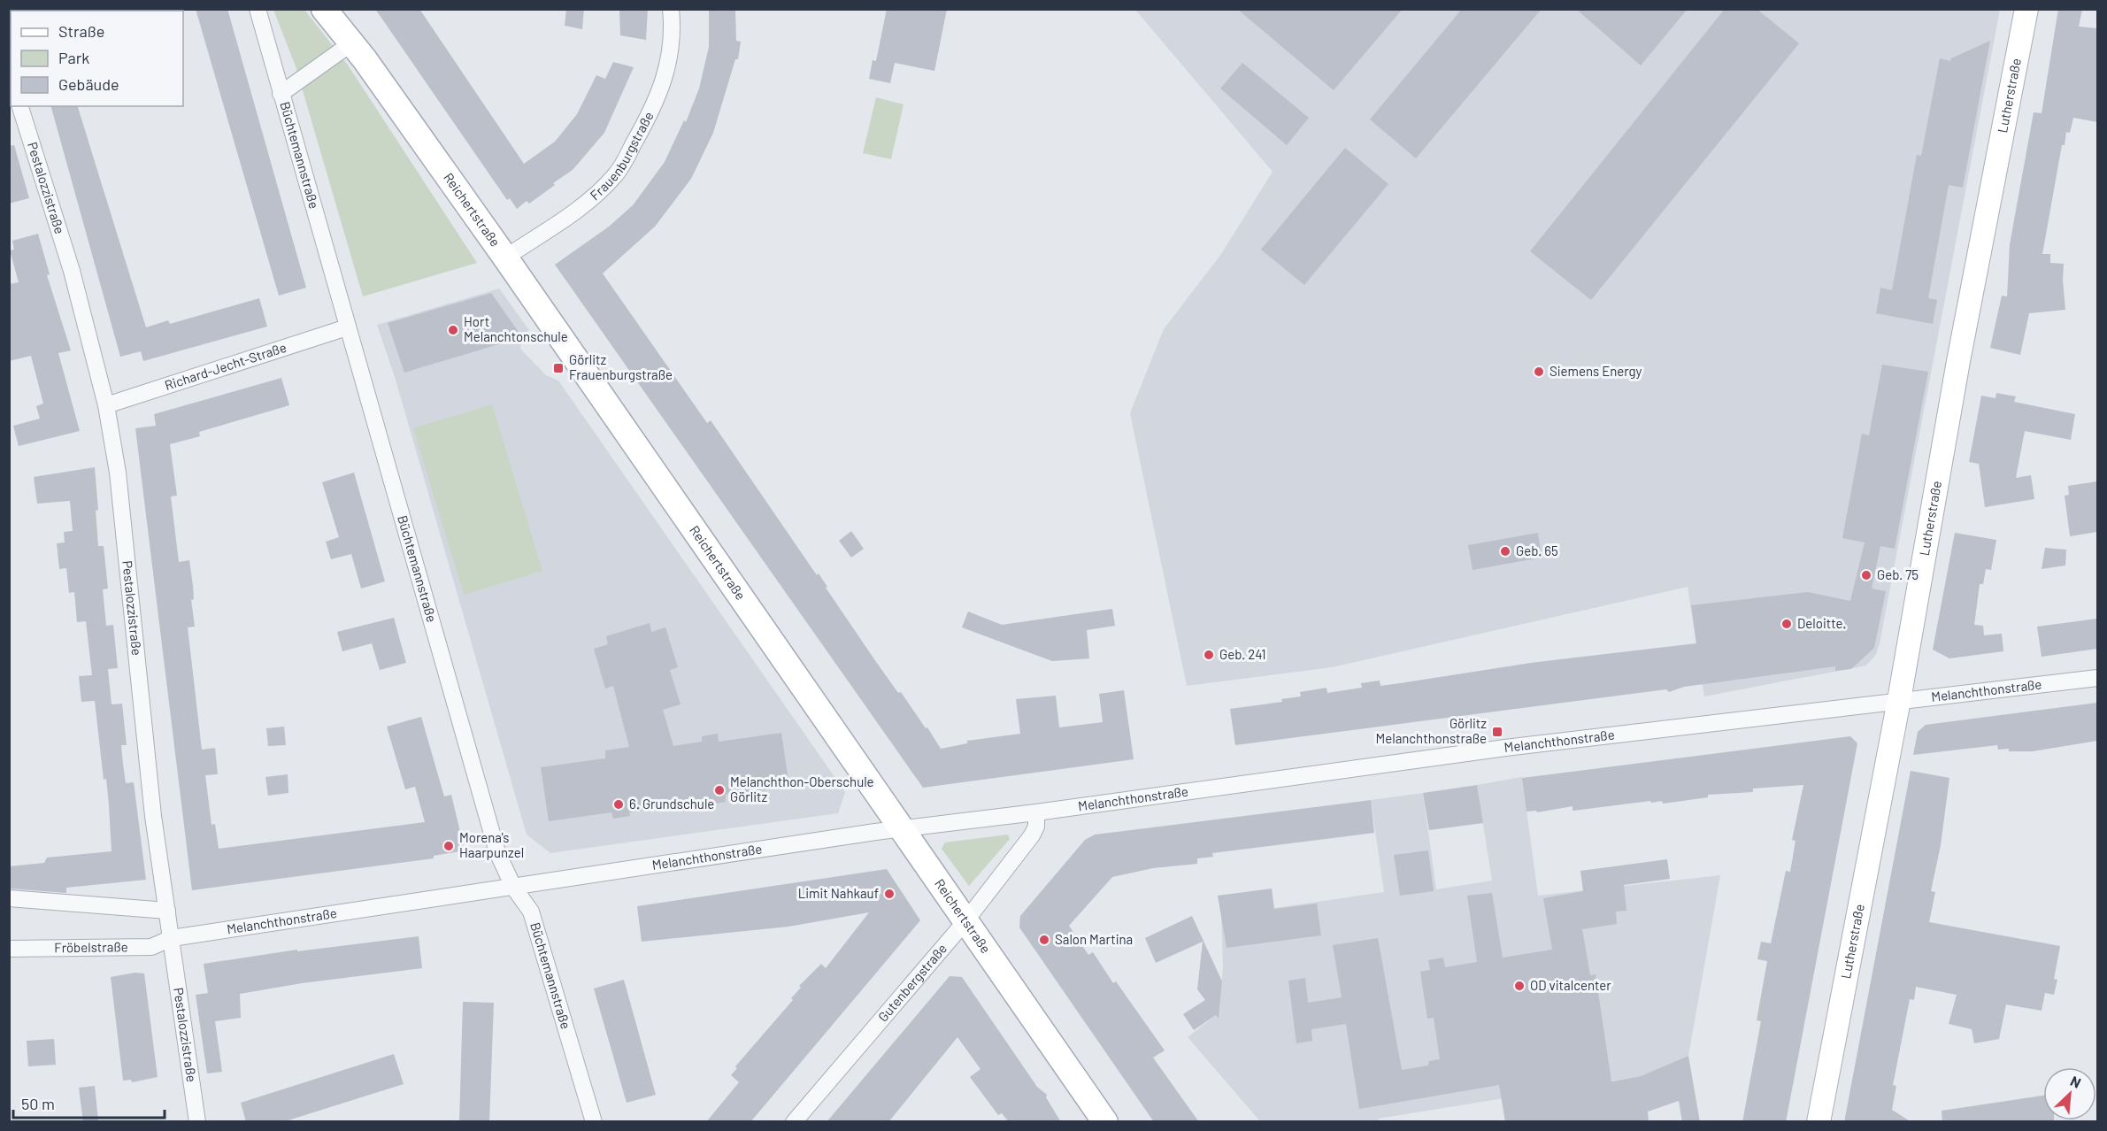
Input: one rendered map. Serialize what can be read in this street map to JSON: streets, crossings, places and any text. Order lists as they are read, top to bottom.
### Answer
{
  "streets": {
    "main road": ["Reichertstraße"],
    "street": [
      "Lutherstraße",
      "Frauenburgstraße",
      "Büchtemannstraße",
      "Pestalozzistraße",
      "Richard-Jecht-Straße",
      "Melanchthonstraße",
      "Fröbelstraße",
      "Gutenbergstraße"
    ]
  },
  "crossings": [
    ["Lutherstraße", "Melanchthonstraße"],
    ["Frauenburgstraße", "Reichertstraße"],
    ["Büchtemannstraße", "Richard-Jecht-Straße"],
    ["Büchtemannstraße", "Melanchthonstraße"],
    ["Pestalozzistraße", "Richard-Jecht-Straße"],
    ["Pestalozzistraße", "Melanchthonstraße"],
    ["Pestalozzistraße", "Fröbelstraße"],
    ["Reichertstraße", "Melanchthonstraße"],
    ["Reichertstraße", "Gutenbergstraße"],
    ["Melanchthonstraße", "Fröbelstraße"],
    ["Melanchthonstraße", "Gutenbergstraße"]
  ],
  "places": {
    "other": [
      "Hort Melanchtonschule",
      "Siemens Energy",
      "Geb. 65",
      "Geb. 75",
      "Deloitte.",
      "Geb. 241",
      "Melanchthon-Oberschule Görlitz",
      "6. Grundschule",
      "Morena's Haarpunzel",
      "Limit Nahkauf",
      "Salon Martina",
      "OD vitalcenter"
    ],
    "transit": ["Görlitz Frauenburgstraße", "Görlitz Melanchthonstraße"]
  },
  "legend": ["Straße", "Park", "Gebäude"],
  "scale_bar": "50 m",
  "north": "top right"
}
